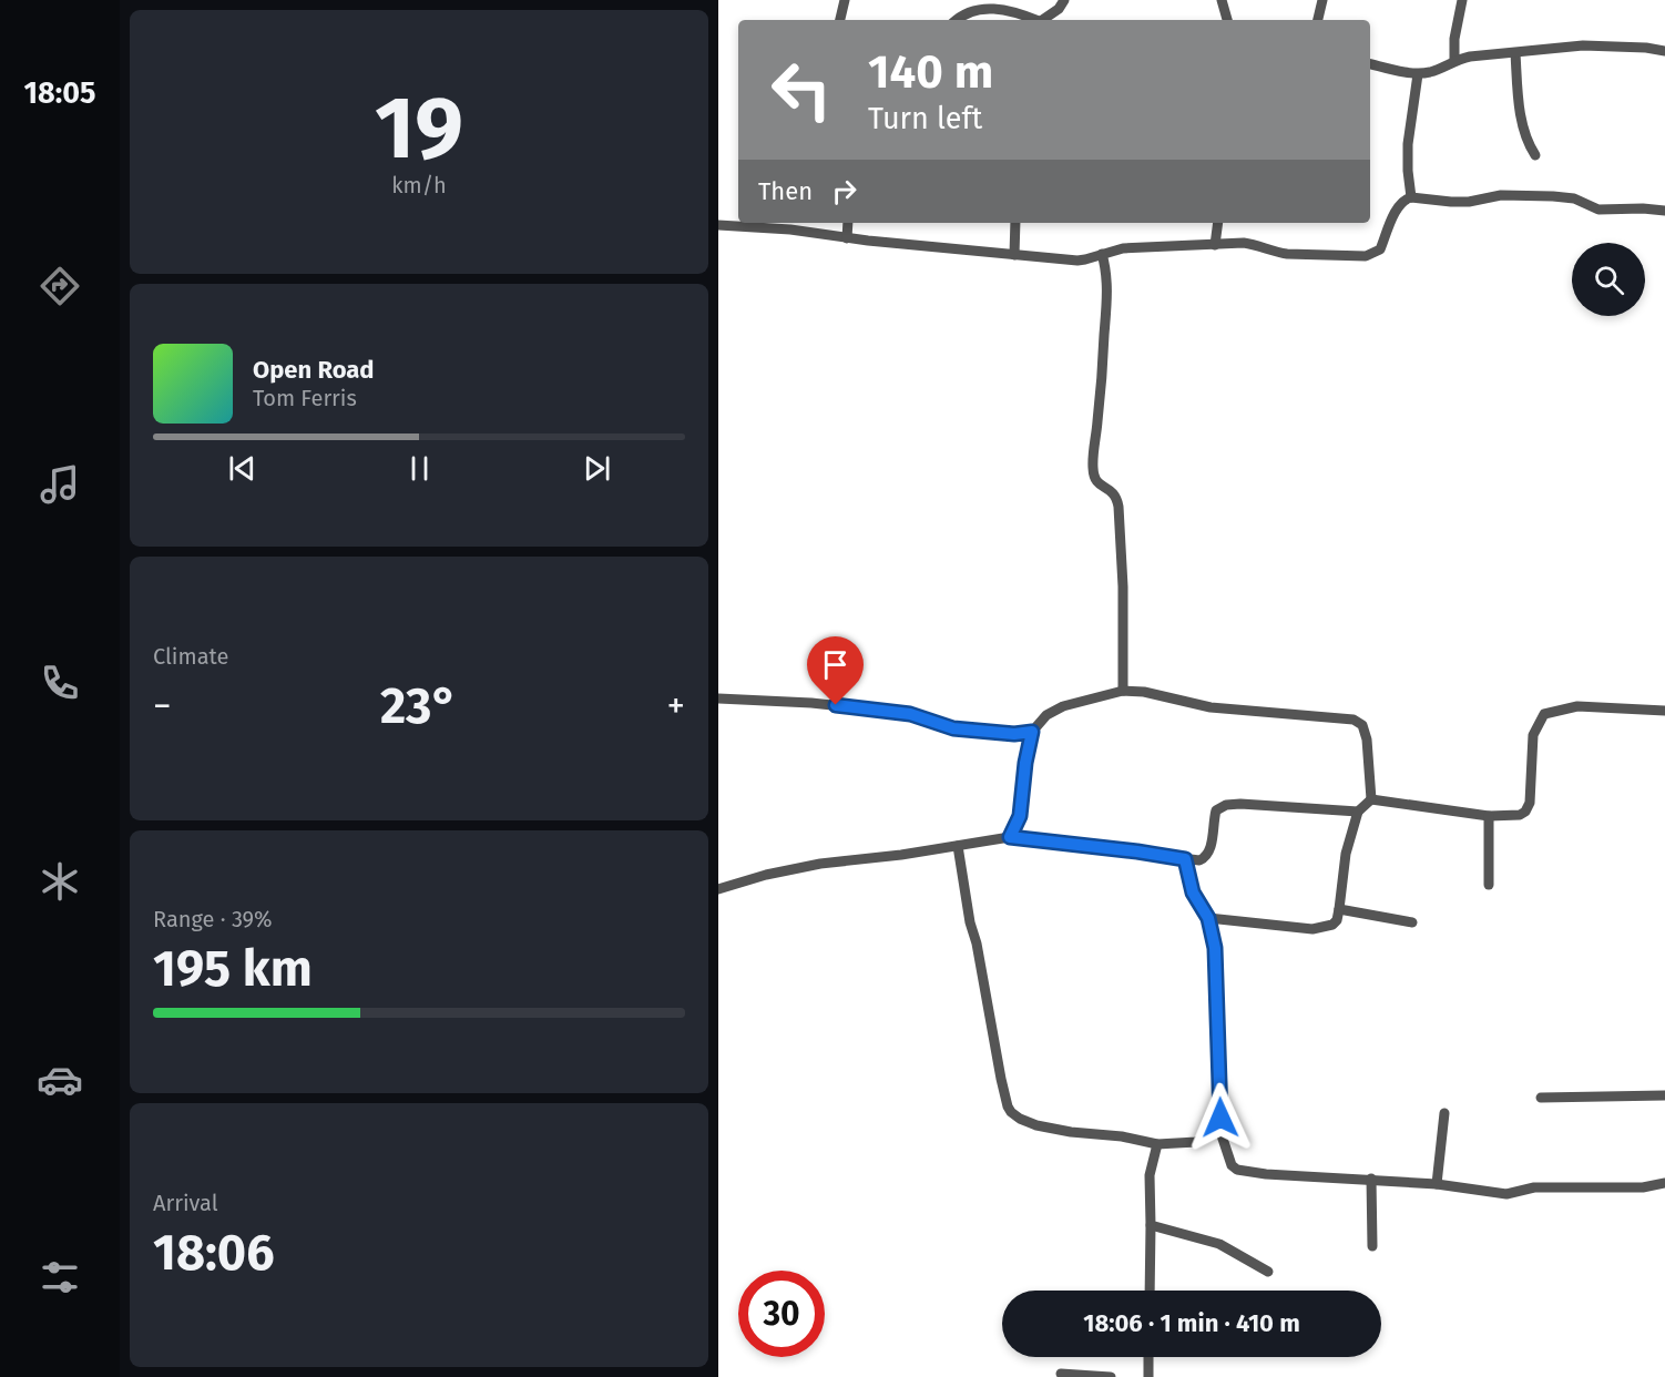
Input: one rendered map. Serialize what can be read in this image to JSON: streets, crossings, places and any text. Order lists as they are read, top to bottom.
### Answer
{
  "page": {
    "tabs": "18:05",
    "tile": [
      ["19", "km/h"],
      "Climate",
      ["Range · 39%", "195 km"],
      ["Arrival", "18:06"]
    ],
    "turn": ["140 m", "Turn left"],
    "then": "Then",
    "song": ["Open Road", "Tom Ferris"],
    "heat": ["−", "23°", "+"],
    "limit": "30",
    "trip": "18:06 · 1 min · 410 m"
  }
}
